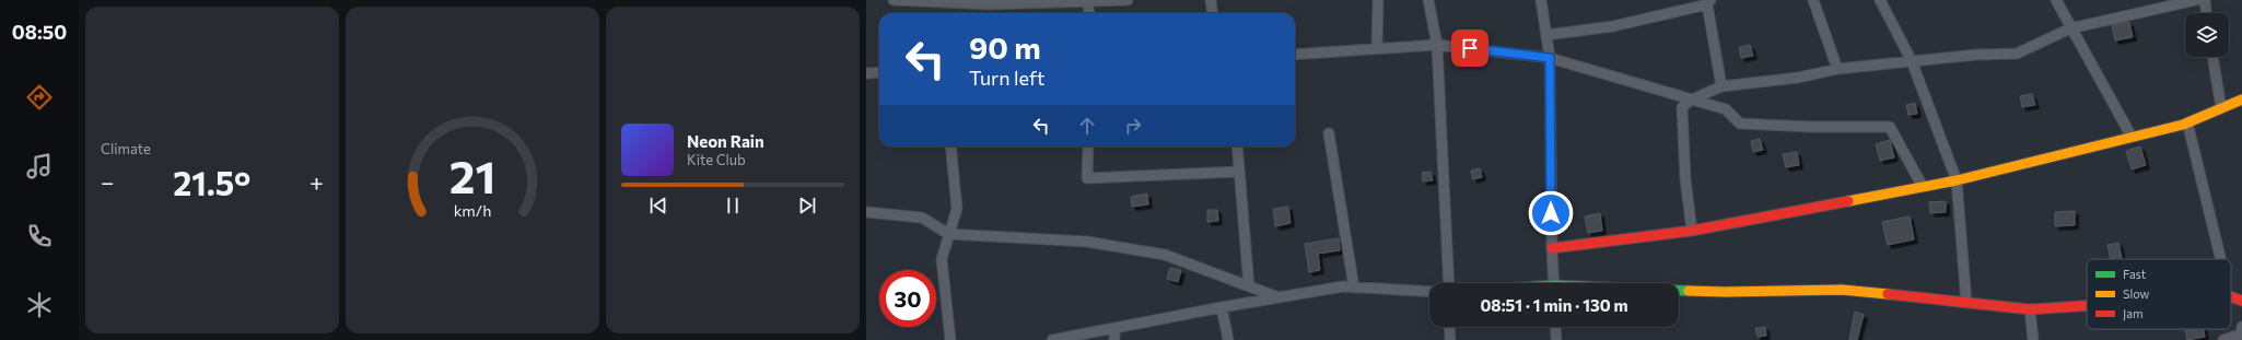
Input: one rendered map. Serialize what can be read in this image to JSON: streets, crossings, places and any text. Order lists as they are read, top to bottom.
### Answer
{
  "legend": ["Fast", "Slow", "Jam"],
  "page": {
    "tabs": "08:50",
    "tile": "Climate",
    "turn": ["90 m", "Turn left"],
    "song": ["Neon Rain", "Kite Club"],
    "heat": ["−", "21.5°", "+"],
    "limit": "30",
    "trip": "08:51 · 1 min · 130 m",
    "gauge": ["21", "km/h"]
  }
}
